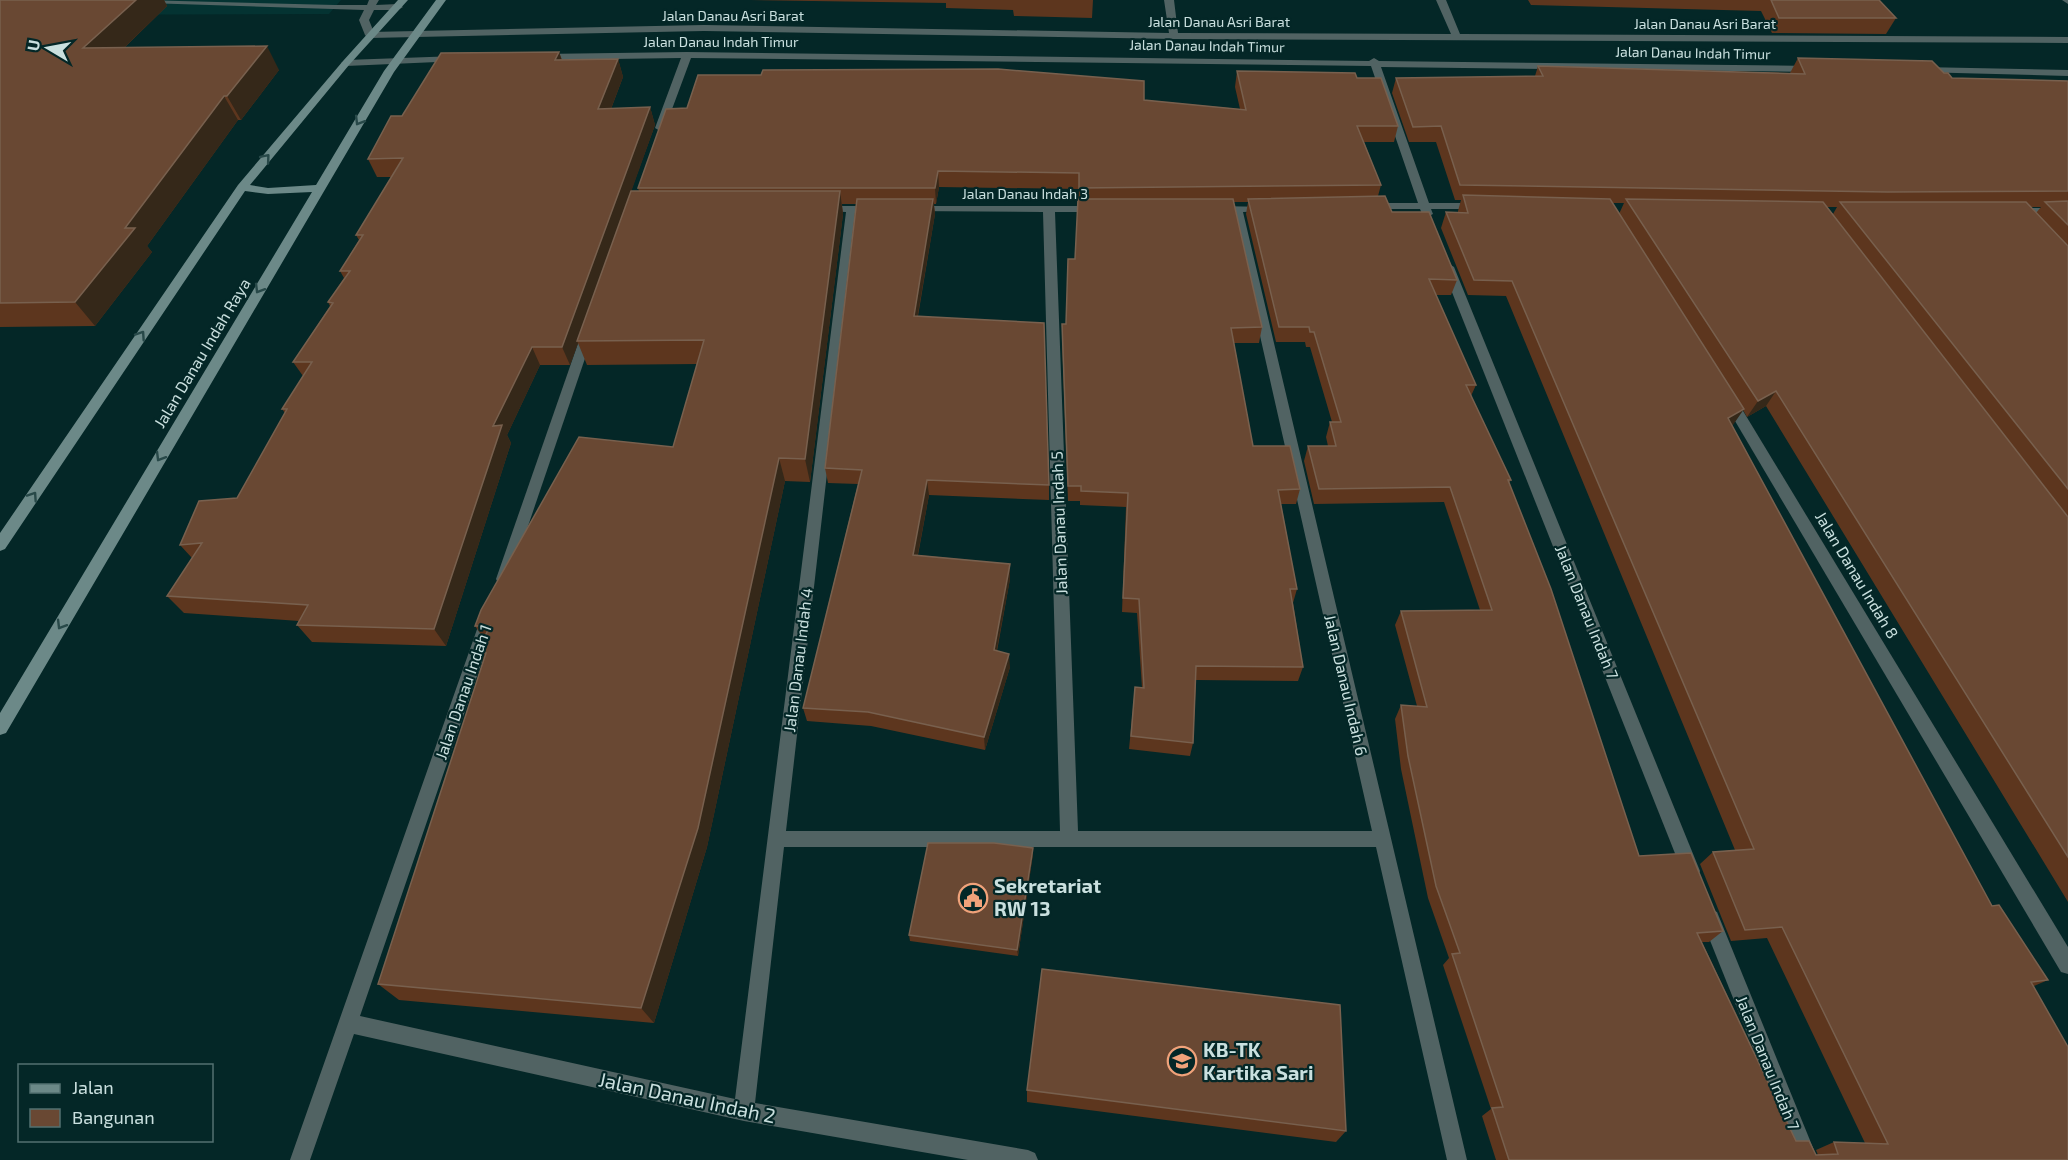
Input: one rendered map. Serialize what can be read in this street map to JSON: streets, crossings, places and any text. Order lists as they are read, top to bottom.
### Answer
{
  "streets": {
    "street": [
      "Jalan Danau Asri Barat",
      "Jalan Danau Indah Timur",
      "Jalan Danau Indah 3",
      "Jalan Danau Indah Raya",
      "Jalan Danau Indah 5",
      "Jalan Danau Indah 8",
      "Jalan Danau Indah 7",
      "Jalan Danau Indah 4",
      "Jalan Danau Indah 6",
      "Jalan Danau Indah 1",
      "Jalan Danau Indah 2"
    ]
  },
  "crossings": [
    ["Jalan Danau Asri Barat", "Jalan Danau Indah Raya"],
    ["Jalan Danau Indah 3", "Jalan Danau Indah 5"],
    ["Jalan Danau Indah 3", "Jalan Danau Indah 4"],
    ["Jalan Danau Indah 4", "Jalan Danau Indah 2"],
    ["Jalan Danau Indah 1", "Jalan Danau Indah 2"]
  ],
  "places": {
    "public building": ["Sekretariat RW 13"],
    "school or university": ["KB-TK Kartika Sari"]
  },
  "legend": ["Jalan", "Bangunan"],
  "north": "left"
}
